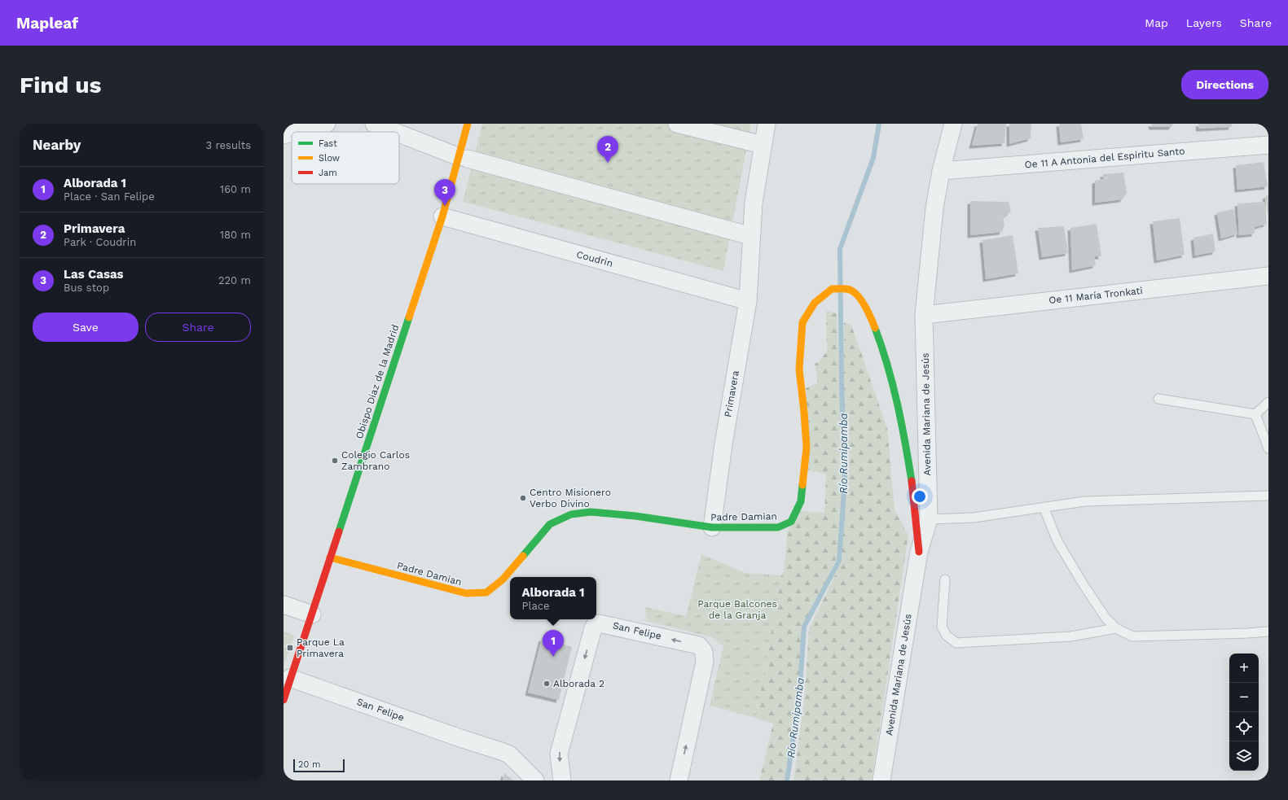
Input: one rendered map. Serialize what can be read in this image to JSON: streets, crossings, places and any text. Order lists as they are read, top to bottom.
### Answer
{
  "streets": {
    "street": [
      "Oe 11 A Antonia del Espíritu Santo",
      "Coudrin",
      "Oe 11 María Tronkati",
      "Obispo Díaz de la Madrid",
      "Primavera",
      "Avenida Mariana de Jesús",
      "Padre Damian",
      "San Felipe"
    ]
  },
  "crossings": [
    ["Oe 11 A Antonia del Espíritu Santo", "Avenida Mariana de Jesús"],
    ["Coudrin", "Obispo Díaz de la Madrid"],
    ["Coudrin", "Primavera"],
    ["Oe 11 María Tronkati", "Avenida Mariana de Jesús"],
    ["Obispo Díaz de la Madrid", "Padre Damian"],
    ["Obispo Díaz de la Madrid", "San Felipe"],
    ["Primavera", "Padre Damian"],
    ["Avenida Mariana de Jesús", "Padre Damian"]
  ],
  "water": ["Río Rumipamba"],
  "parks": ["Parque Balcones de la Granja"],
  "places": {
    "other": ["Colegio Carlos Zambrano", "Centro Misionero Verbo Divino", "Alborada 2"],
    "transit": ["Parque La Primavera"]
  },
  "legend": ["Fast", "Slow", "Jam"],
  "scale_bar": "20 m",
  "page": {
    "header": "Mapleaf",
    "nav": ["Map", "Layers", "Share"],
    "buttons": [
      "Directions",
      ["Save", "Share"]
    ],
    "title": "Find us",
    "heading": ["Nearby", "3 results"],
    "pins": ["2", "3", "1"],
    "list": [
      {
        "mark": "1",
        "name": "Alborada 1",
        "note": "Place · San Felipe",
        "value": "160 m"
      },
      {
        "mark": "2",
        "name": "Primavera",
        "note": "Park · Coudrin",
        "value": "180 m"
      },
      {
        "mark": "3",
        "name": "Las Casas",
        "note": "Bus stop",
        "value": "220 m"
      }
    ],
    "popup": ["Alborada 1", "Place"],
    "map_buttons": ["+", "−"],
    "scale": "20 m"
  }
}
